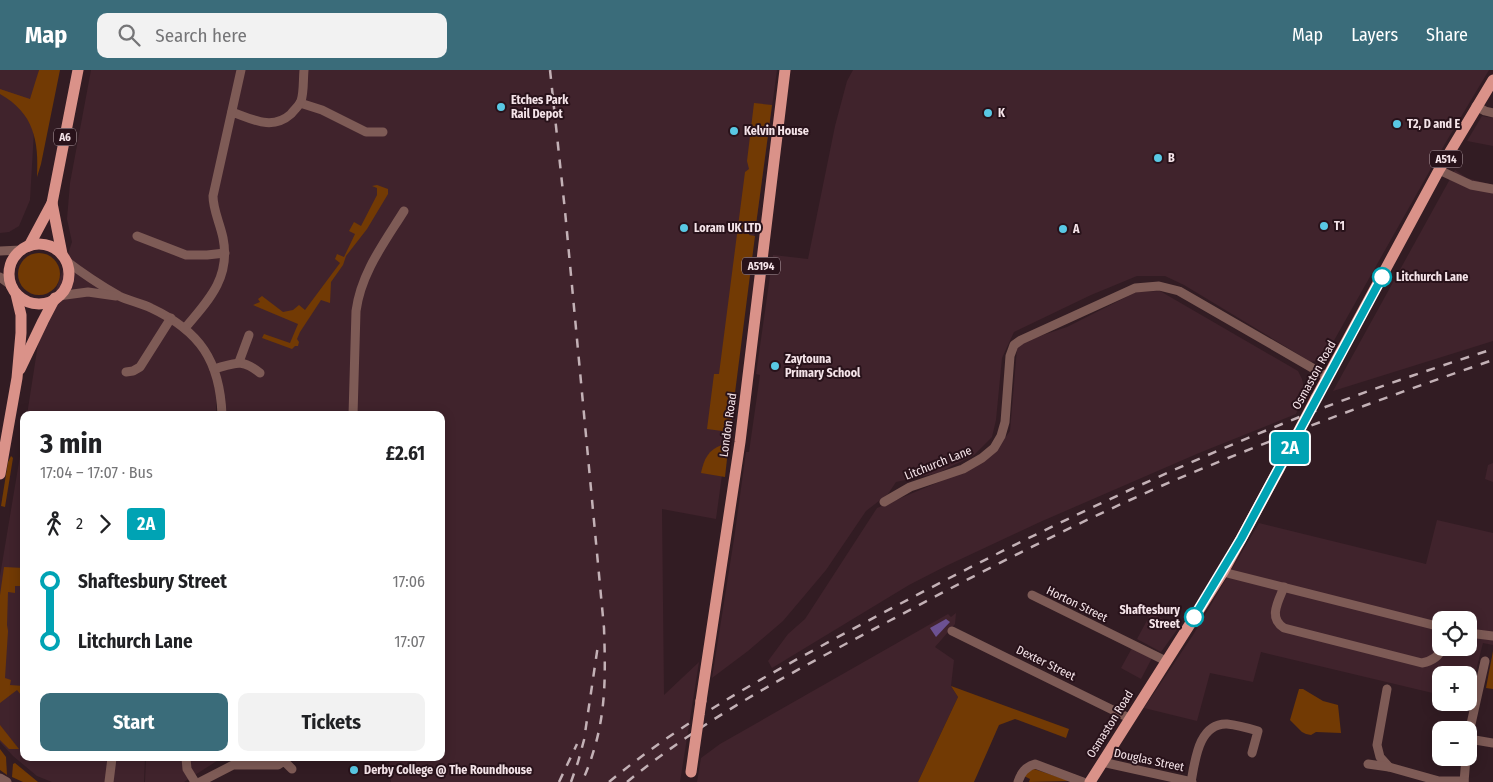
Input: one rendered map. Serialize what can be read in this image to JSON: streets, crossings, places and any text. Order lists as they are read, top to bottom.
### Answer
{
  "streets": {
    "main road": [
      "A6",
      "A514",
      "A5194",
      "Osmaston Road",
      "London Road"
    ],
    "street": [
      "Litchurch Lane",
      "Horton Street",
      "Dexter Street",
      "Douglas Street"
    ]
  },
  "crossings": [
    ["Osmaston Road", "Litchurch Lane"],
    ["Osmaston Road", "Horton Street"],
    ["Osmaston Road", "Dexter Street"],
    ["Osmaston Road", "Douglas Street"]
  ],
  "places": [
    "Etches Park Rail Depot",
    "K",
    "T2, D and E",
    "Kelvin House",
    "B",
    "T1",
    "Loram UK LTD",
    "A",
    "Litchurch Lane",
    "Zaytouna Primary School",
    "Shaftesbury Street",
    "Derby College @ The Roundhouse"
  ],
  "lines": ["bus line 2A"],
  "page": {
    "header": "Map",
    "search": "Search here",
    "nav": ["Map", "Layers", "Share"],
    "on_map": "2A",
    "heading": ["3 min", "17:04 – 17:07 · Bus", "£2.61"],
    "legs": ["2", "2A"],
    "list": [
      {
        "name": "Shaftesbury Street",
        "value": "17:06"
      },
      {
        "name": "Litchurch Lane",
        "value": "17:07"
      }
    ],
    "map_buttons": ["+", "−"],
    "buttons": ["Start", "Tickets"]
  }
}
